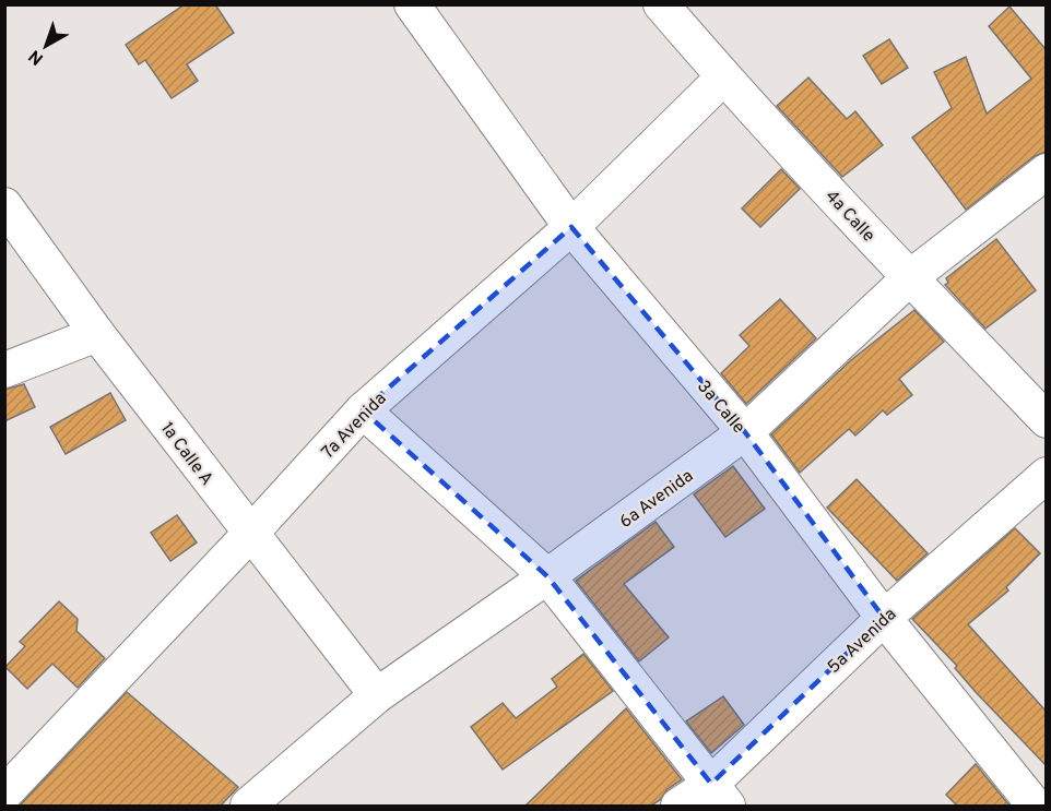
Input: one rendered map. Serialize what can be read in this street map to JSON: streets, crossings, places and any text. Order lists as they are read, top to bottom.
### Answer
{
  "streets": {
    "street": [
      "4a Calle",
      "3a Calle",
      "7a Avenida",
      "1a Calle A",
      "6a Avenida",
      "5a Avenida"
    ]
  },
  "crossings": [
    ["4a Calle", "7a Avenida"],
    ["4a Calle", "6a Avenida"],
    ["3a Calle", "7a Avenida"],
    ["3a Calle", "6a Avenida"],
    ["3a Calle", "5a Avenida"],
    ["7a Avenida", "1a Calle A"],
    ["1a Calle A", "6a Avenida"]
  ],
  "north": "bottom left"
}
